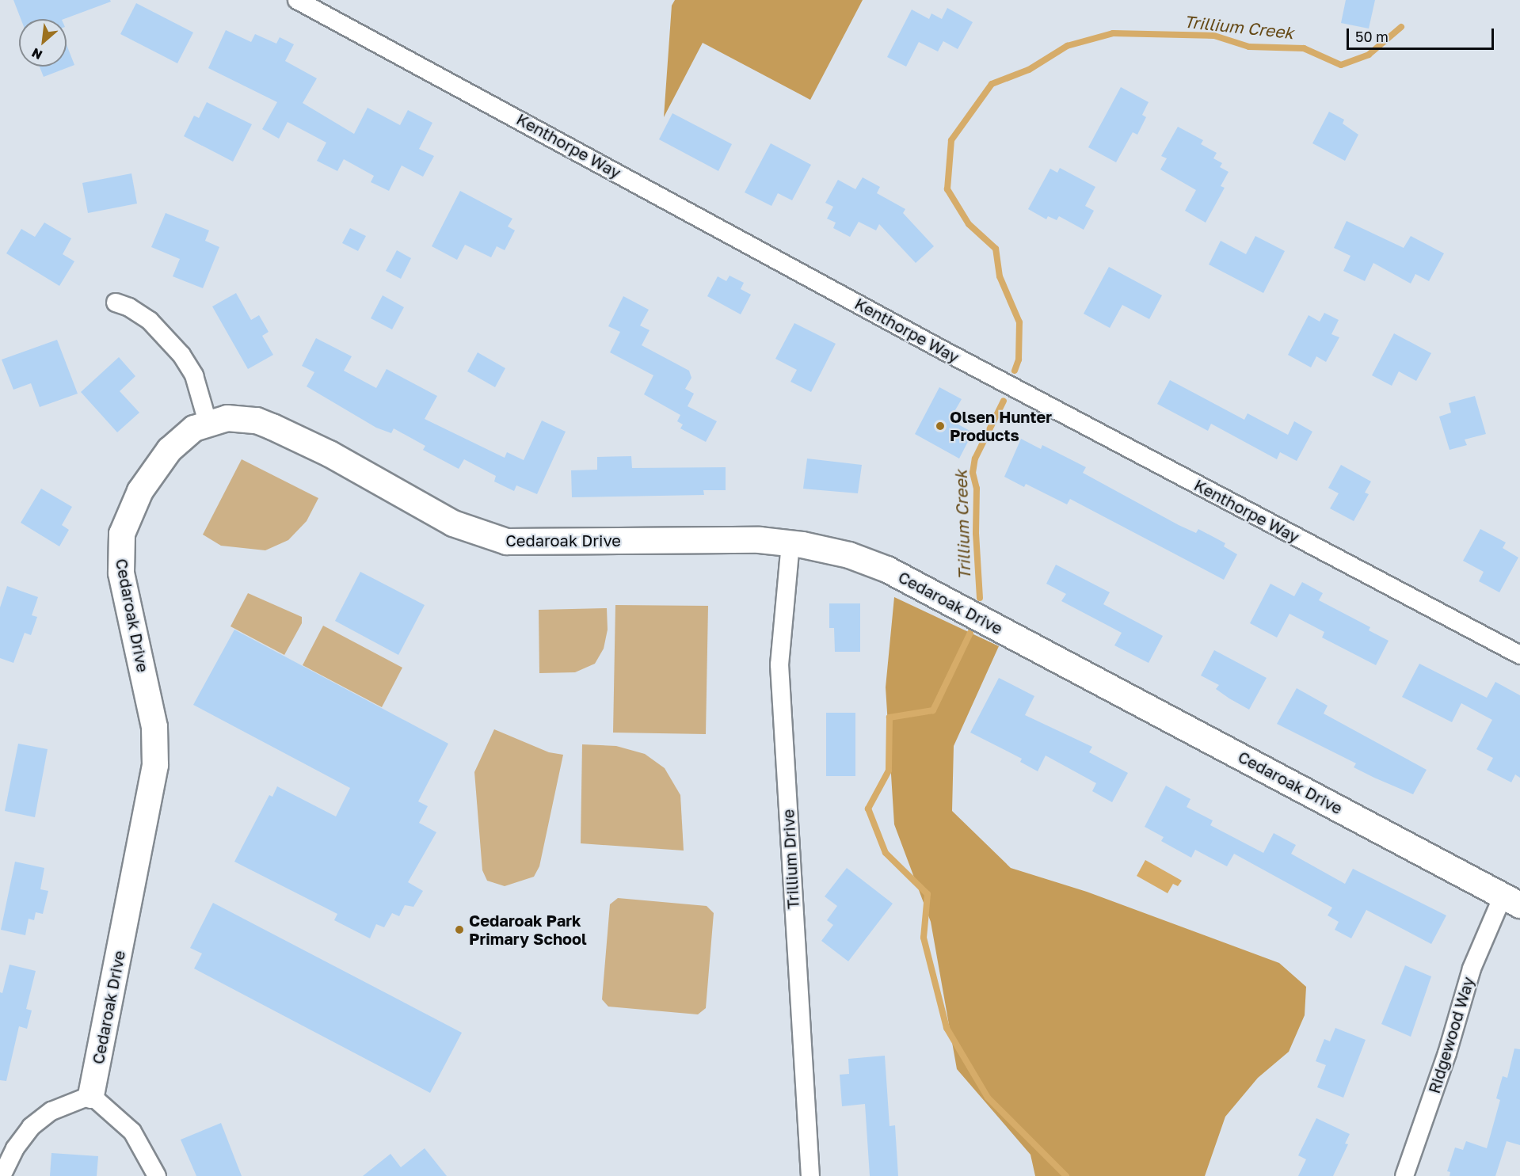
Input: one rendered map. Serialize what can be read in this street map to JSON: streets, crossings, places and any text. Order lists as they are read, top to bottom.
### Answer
{
  "streets": {
    "street": [
      "Kenthorpe Way",
      "Cedaroak Drive",
      "Trillium Drive",
      "Ridgewood Way"
    ]
  },
  "crossings": [
    ["Cedaroak Drive", "Trillium Drive"],
    ["Cedaroak Drive", "Ridgewood Way"]
  ],
  "water": ["Trillium Creek"],
  "places": ["Olsen Hunter Products", "Cedaroak Park Primary School"],
  "scale_bar": "50 m",
  "north": "bottom left"
}
